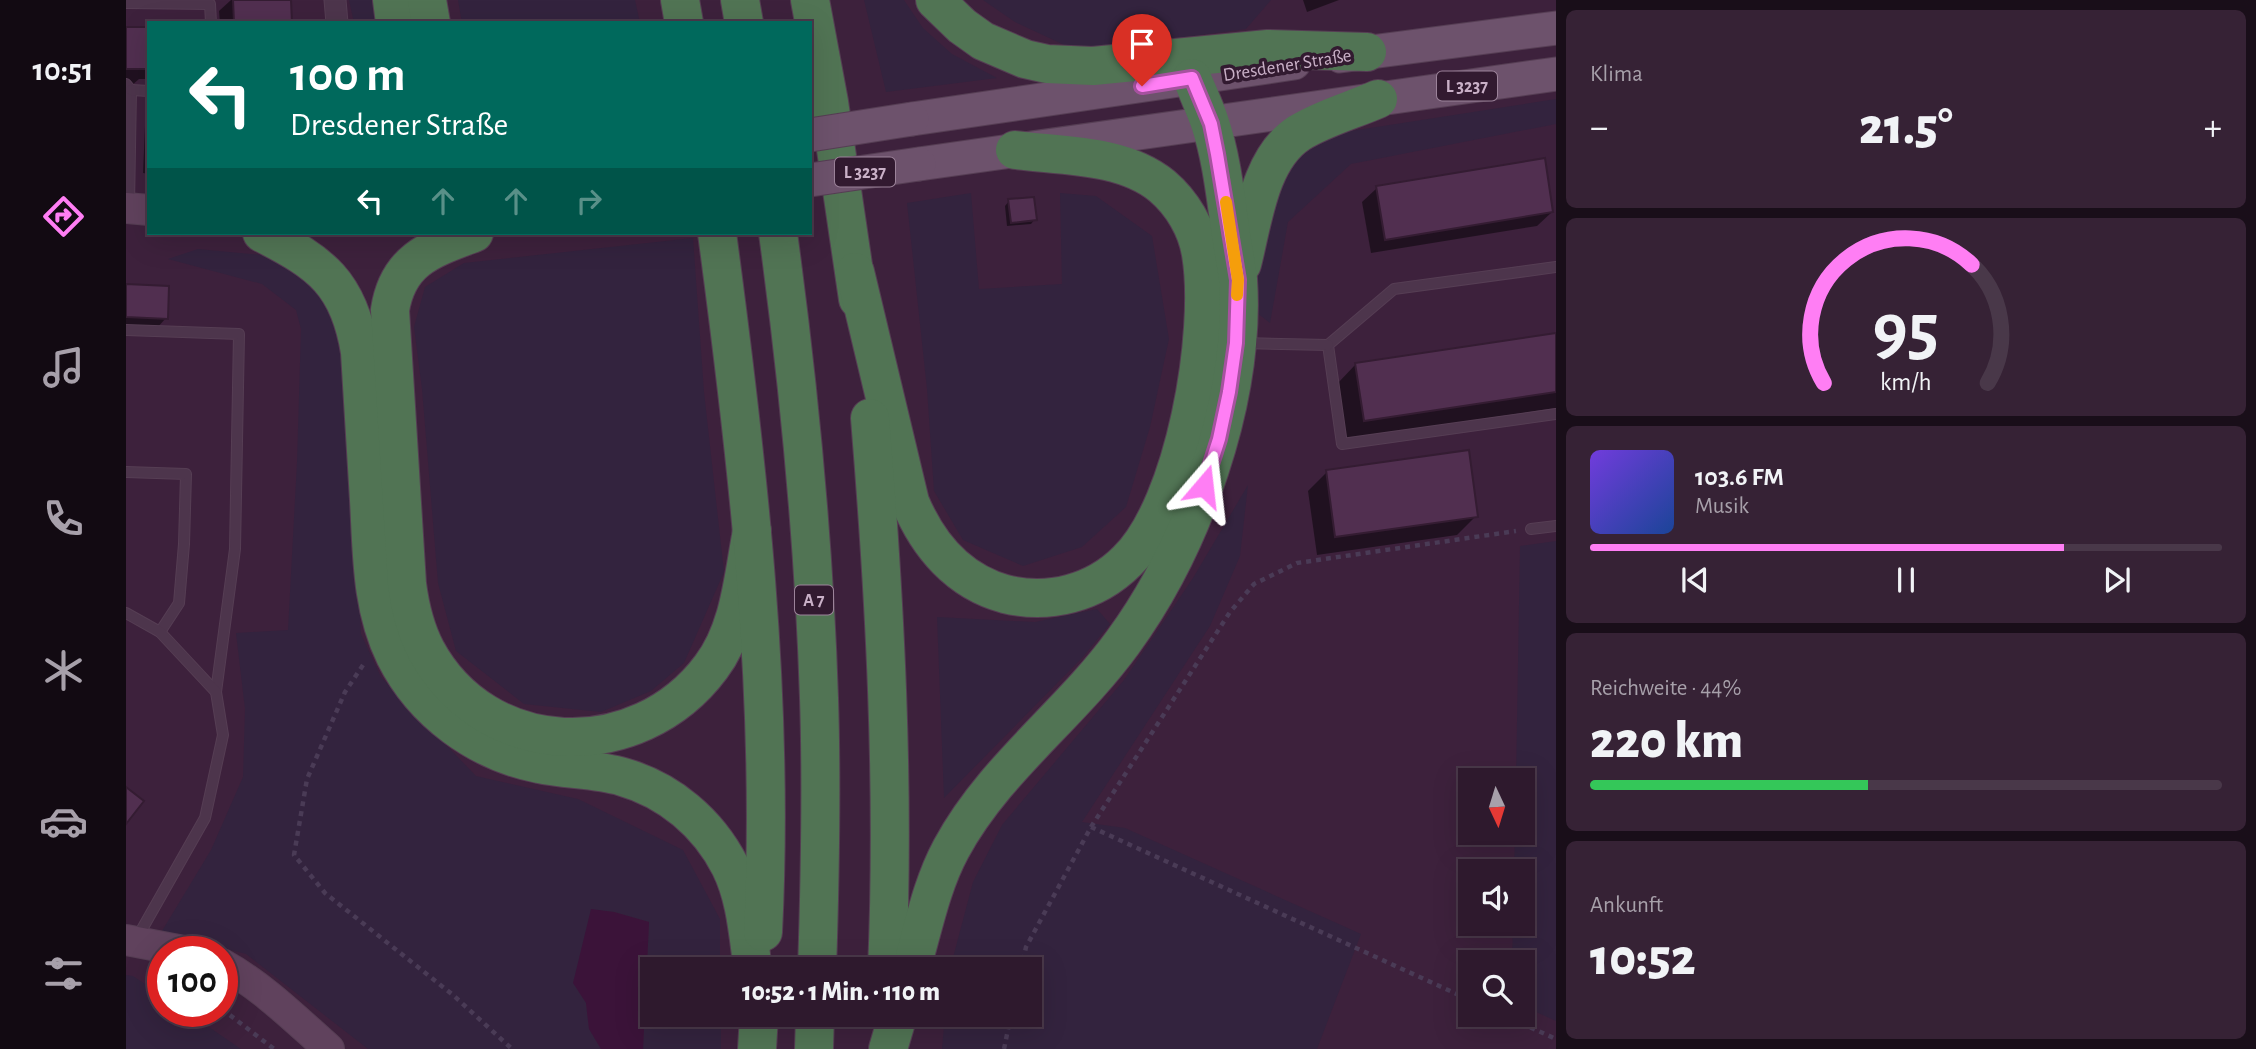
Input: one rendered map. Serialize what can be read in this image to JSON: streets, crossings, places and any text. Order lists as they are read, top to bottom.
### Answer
{
  "streets": {
    "highway": ["A 7"],
    "main road": ["Dresdener Straße", "L 3237"]
  },
  "north": "bottom",
  "page": {
    "tabs": "10:51",
    "tile": [
      "Klima",
      ["Reichweite · 44%", "220 km"],
      ["Ankunft", "10:52"]
    ],
    "turn": ["100 m", "Dresdener Straße"],
    "heat": ["−", "21.5°", "+"],
    "song": ["103.6 FM", "Musik"],
    "limit": "100",
    "trip": "10:52 · 1 Min. · 110 m",
    "gauge": ["95", "km/h"]
  }
}
